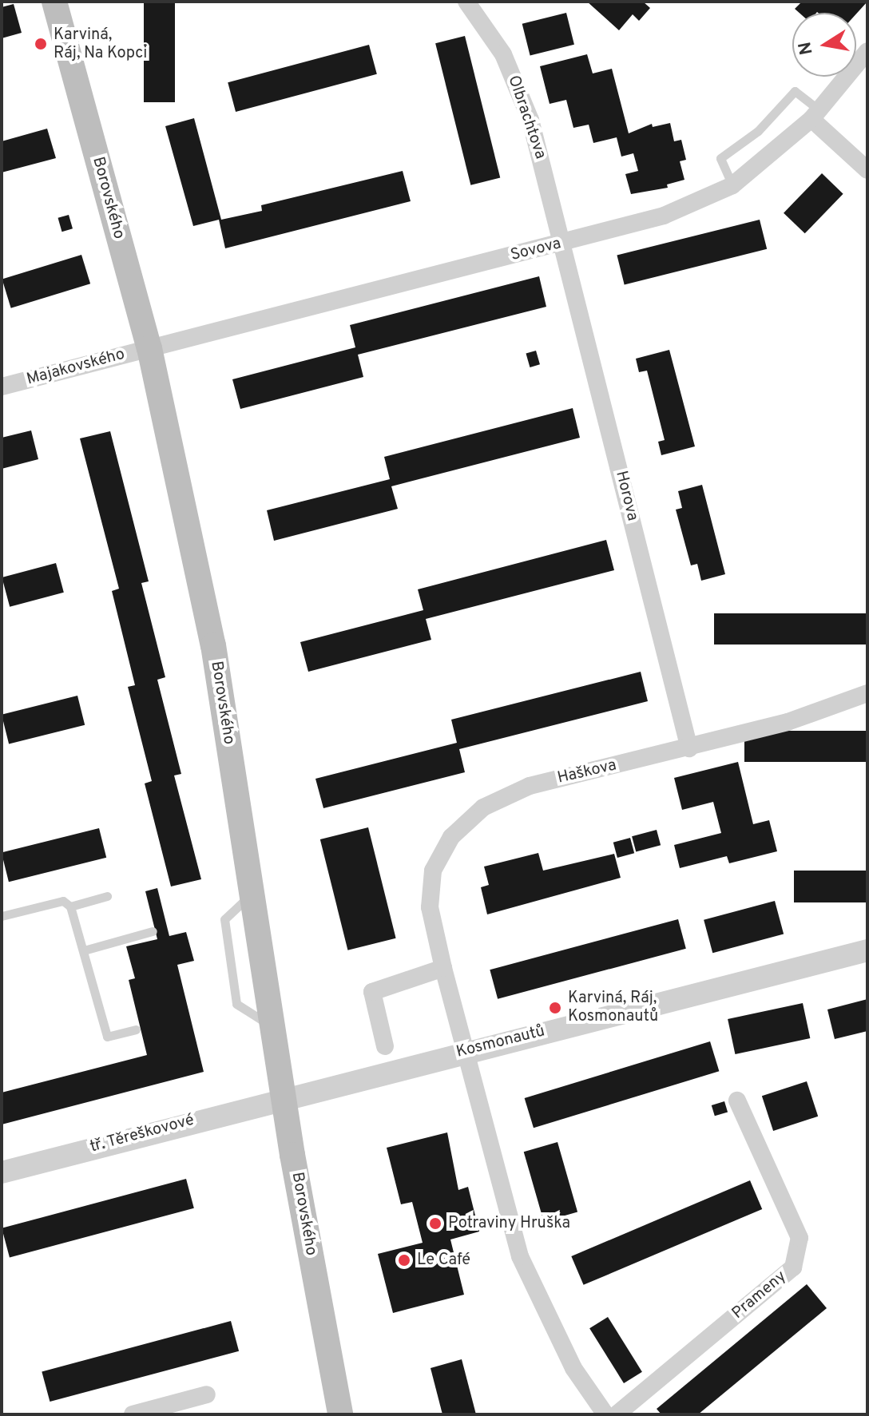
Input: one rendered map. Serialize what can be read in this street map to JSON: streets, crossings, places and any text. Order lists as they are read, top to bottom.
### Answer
{
  "streets": {
    "main road": ["Borovského"],
    "street": [
      "Olbrachtova",
      "Sovova",
      "Majakovského",
      "Horova",
      "Haškova",
      "Kosmonautů",
      "tř. Těreškovové",
      "Prameny"
    ]
  },
  "crossings": [
    ["Olbrachtova", "Sovova"],
    ["Olbrachtova", "Horova"],
    ["Borovského", "Sovova"],
    ["Borovského", "Majakovského"],
    ["Borovského", "Kosmonautů"],
    ["Borovského", "tř. Těreškovové"],
    ["Sovova", "Majakovského"],
    ["Sovova", "Horova"],
    ["Horova", "Haškova"],
    ["Haškova", "Kosmonautů"],
    ["Haškova", "Prameny"],
    ["Kosmonautů", "tř. Těreškovové"],
    ["Kosmonautů", "Prameny"]
  ],
  "places": [
    "Karviná, Ráj, Na Kopci",
    "Karviná, Ráj, Kosmonautů",
    "Potraviny Hruška",
    "Le Café"
  ],
  "north": "left"
}
